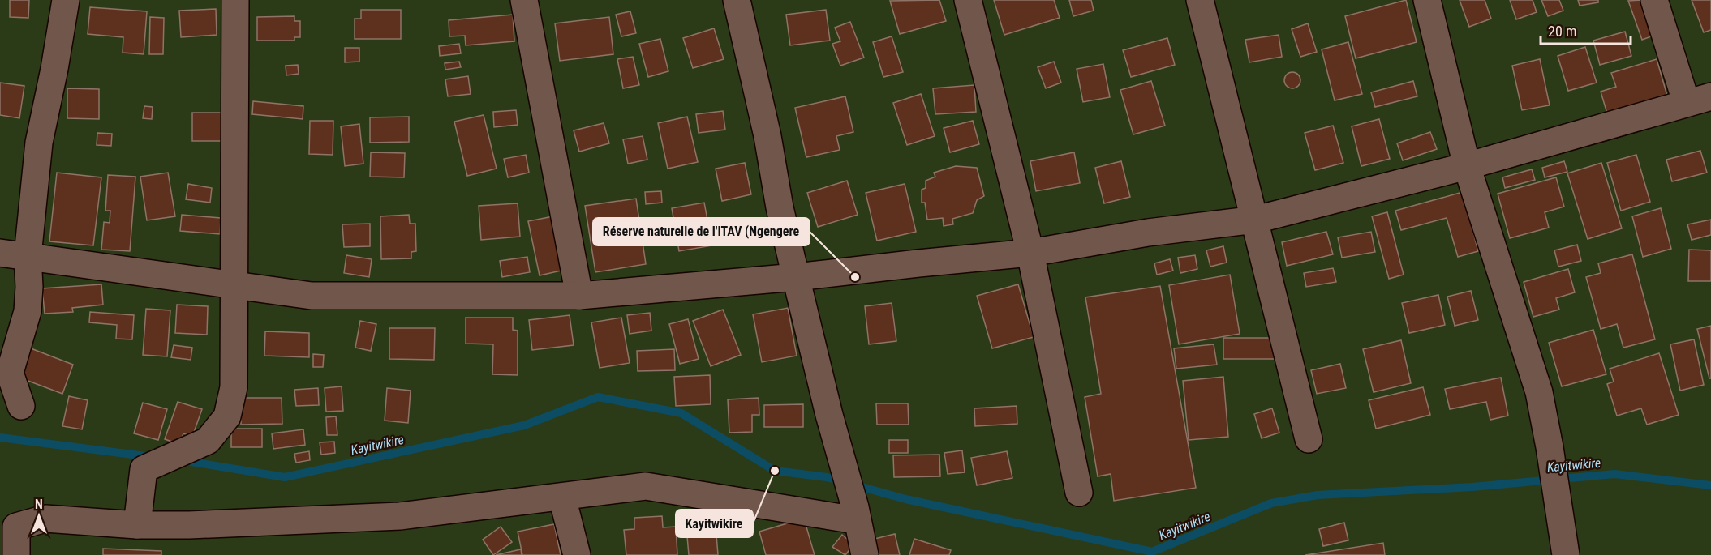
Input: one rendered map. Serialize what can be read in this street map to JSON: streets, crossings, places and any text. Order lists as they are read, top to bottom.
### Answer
{
  "water": ["Kayitwikire"],
  "places": ["Réserve naturelle de l'ITAV (Ngengere", "Kayitwikire"],
  "scale_bar": "20 m",
  "north": "top"
}
